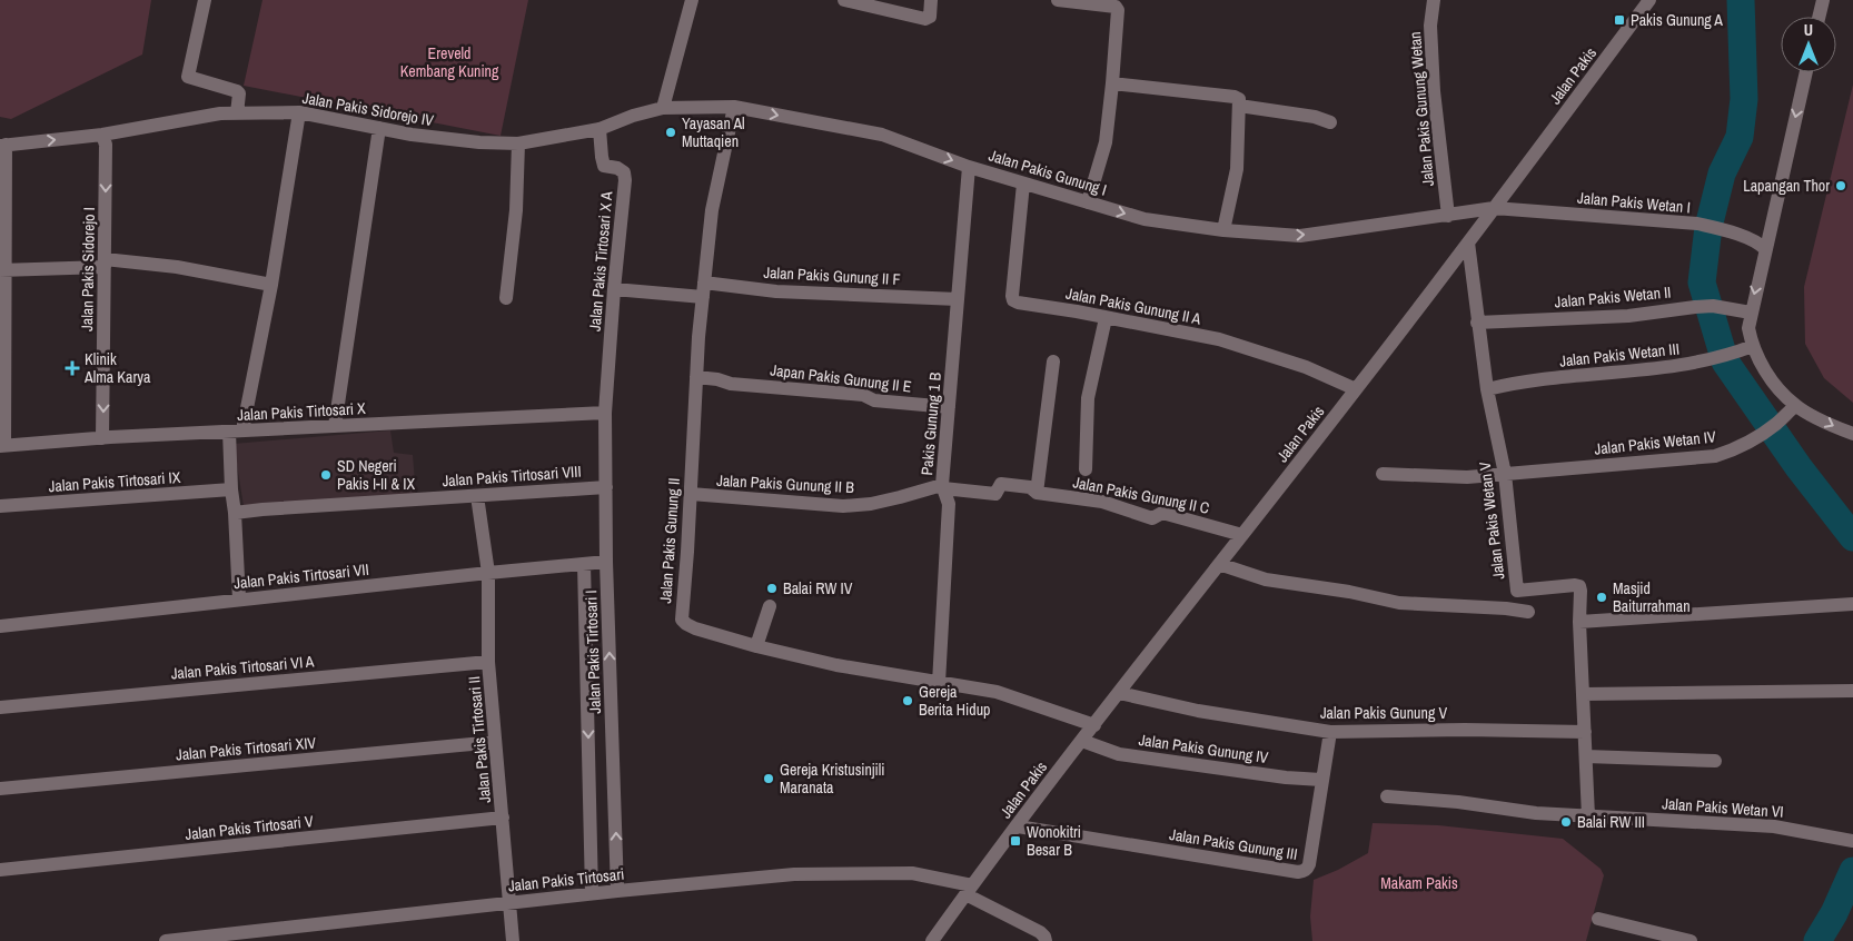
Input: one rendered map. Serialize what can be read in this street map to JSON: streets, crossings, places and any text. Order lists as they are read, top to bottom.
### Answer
{
  "streets": {
    "street": [
      "Jalan Pakis",
      "Jalan Pakis Sidorejo IV",
      "Jalan Pakis Gunung Wetan",
      "Jalan Pakis Gunung I",
      "Jalan Pakis Wetan I",
      "Jalan Pakis Tirtosari X A",
      "Jalan Pakis Sidorejo I",
      "Jalan Pakis Gunung II F",
      "Jalan Pakis Wetan II",
      "Jalan Pakis Gunung II A",
      "Jalan Pakis Wetan III",
      "Japan Pakis Gunung II E",
      "Jalan Pakis Tirtosari X",
      "Pakis Gunung 1 B",
      "Jalan Pakis Wetan IV",
      "Jalan Pakis Tirtosari VIII",
      "Jalan Pakis Tirtosari IX",
      "Jalan Pakis Gunung II B",
      "Jalan Pakis Gunung II C",
      "Jalan Pakis Wetan V",
      "Jalan Pakis Gunung II",
      "Jalan Pakis Tirtosari VII",
      "Jalan Pakis Tirtosari I",
      "Jalan Pakis Tirtosari VI A",
      "Jalan Pakis Gunung V",
      "Jalan Pakis Tirtosari II",
      "Jalan Pakis Tirtosari XIV",
      "Jalan Pakis Gunung IV",
      "Jalan Pakis Wetan VI",
      "Jalan Pakis Tirtosari V",
      "Jalan Pakis Gunung III",
      "Jalan Pakis Tirtosari"
    ]
  },
  "crossings": [
    ["Jalan Pakis", "Jalan Pakis Gunung I"],
    ["Jalan Pakis", "Jalan Pakis Wetan I"],
    ["Jalan Pakis", "Jalan Pakis Gunung II A"],
    ["Jalan Pakis", "Jalan Pakis Gunung II C"],
    ["Jalan Pakis", "Jalan Pakis Wetan V"],
    ["Jalan Pakis", "Jalan Pakis Gunung II"],
    ["Jalan Pakis", "Jalan Pakis Gunung V"],
    ["Jalan Pakis", "Jalan Pakis Gunung IV"],
    ["Jalan Pakis", "Jalan Pakis Gunung III"],
    ["Jalan Pakis", "Jalan Pakis Tirtosari"],
    ["Jalan Pakis Sidorejo IV", "Jalan Pakis Gunung I"],
    ["Jalan Pakis Sidorejo IV", "Jalan Pakis Tirtosari X A"],
    ["Jalan Pakis Sidorejo IV", "Jalan Pakis Sidorejo I"],
    ["Jalan Pakis Gunung Wetan", "Jalan Pakis Gunung I"],
    ["Jalan Pakis Gunung I", "Jalan Pakis Wetan I"],
    ["Jalan Pakis Gunung I", "Jalan Pakis Tirtosari X A"],
    ["Jalan Pakis Gunung I", "Jalan Pakis Gunung II A"],
    ["Jalan Pakis Gunung I", "Pakis Gunung 1 B"],
    ["Jalan Pakis Gunung I", "Jalan Pakis Gunung II"],
    ["Jalan Pakis Tirtosari X A", "Jalan Pakis Tirtosari X"],
    ["Jalan Pakis Tirtosari X A", "Jalan Pakis Tirtosari I"],
    ["Jalan Pakis Sidorejo I", "Jalan Pakis Tirtosari X"],
    ["Jalan Pakis Gunung II F", "Pakis Gunung 1 B"],
    ["Jalan Pakis Gunung II F", "Jalan Pakis Gunung II"],
    ["Jalan Pakis Wetan II", "Jalan Pakis Wetan V"],
    ["Jalan Pakis Wetan III", "Jalan Pakis Wetan V"],
    ["Japan Pakis Gunung II E", "Pakis Gunung 1 B"],
    ["Japan Pakis Gunung II E", "Jalan Pakis Gunung II"],
    ["Jalan Pakis Tirtosari X", "Jalan Pakis Tirtosari I"],
    ["Pakis Gunung 1 B", "Jalan Pakis Gunung II B"],
    ["Pakis Gunung 1 B", "Jalan Pakis Gunung II C"],
    ["Pakis Gunung 1 B", "Jalan Pakis Gunung II"],
    ["Jalan Pakis Wetan IV", "Jalan Pakis Wetan V"],
    ["Jalan Pakis Tirtosari VIII", "Jalan Pakis Tirtosari I"],
    ["Jalan Pakis Tirtosari VIII", "Jalan Pakis Tirtosari II"],
    ["Jalan Pakis Gunung II B", "Jalan Pakis Gunung II C"],
    ["Jalan Pakis Gunung II B", "Jalan Pakis Gunung II"],
    ["Jalan Pakis Tirtosari VII", "Jalan Pakis Tirtosari I"],
    ["Jalan Pakis Tirtosari VII", "Jalan Pakis Tirtosari II"],
    ["Jalan Pakis Tirtosari I", "Jalan Pakis Tirtosari"],
    ["Jalan Pakis Tirtosari VI A", "Jalan Pakis Tirtosari II"],
    ["Jalan Pakis Gunung V", "Jalan Pakis Gunung III"],
    ["Jalan Pakis Tirtosari II", "Jalan Pakis Tirtosari XIV"],
    ["Jalan Pakis Tirtosari II", "Jalan Pakis Tirtosari V"],
    ["Jalan Pakis Tirtosari II", "Jalan Pakis Tirtosari"],
    ["Jalan Pakis Gunung IV", "Jalan Pakis Gunung III"]
  ],
  "one_way": ["Jalan Pakis Gunung I"],
  "parks": ["Ereveld Kembang Kuning", "Makam Pakis"],
  "places": {
    "transit": ["Pakis Gunung A", "Wonokitri Besar B"],
    "other": [
      "Yayasan Al Muttaqien",
      "Lapangan Thor",
      "SD Negeri Pakis I-II & IX",
      "Balai RW IV",
      "Masjid Baiturrahman",
      "Gereja Berita Hidup",
      "Gereja Kristusinjili Maranata",
      "Balai RW III"
    ],
    "health": ["Klinik Alma Karya"]
  },
  "north": "top"
}
